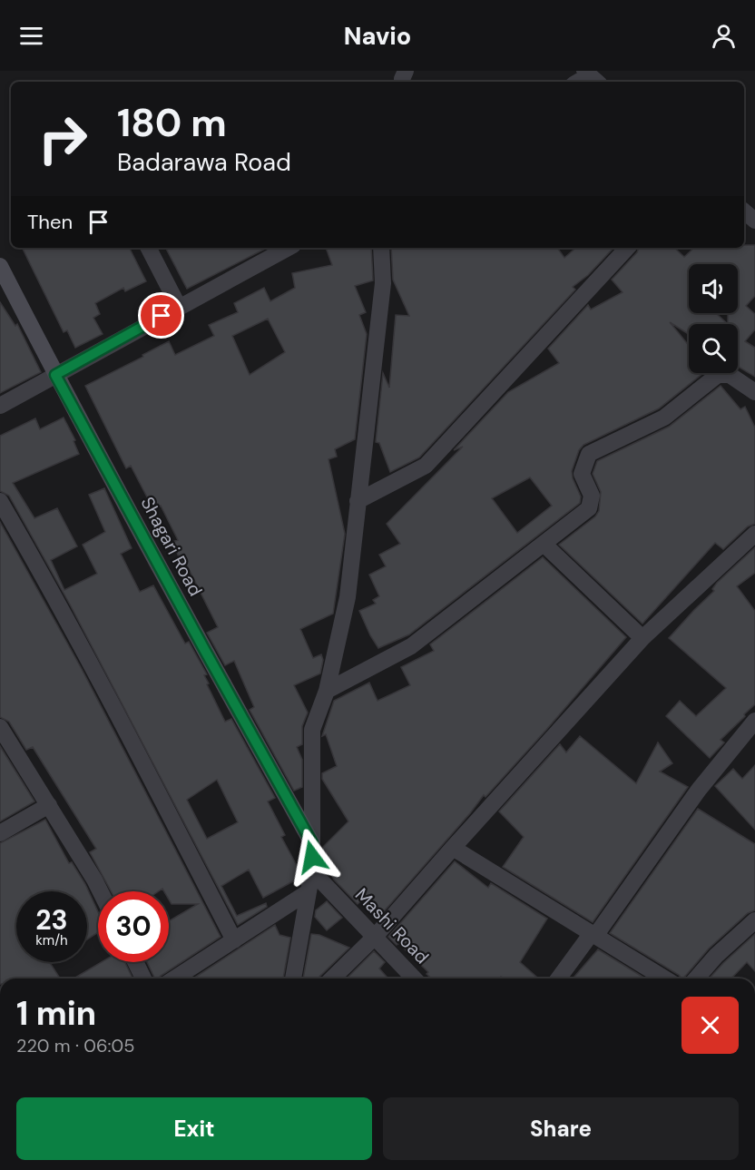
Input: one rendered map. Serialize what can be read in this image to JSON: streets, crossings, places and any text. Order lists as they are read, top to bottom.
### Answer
{
  "streets": {
    "street": ["Shagari Road", "Mashi Road"]
  },
  "page": {
    "header": "Navio",
    "turn": ["180 m", "Badarawa Road"],
    "then": "Then",
    "speed": "23 km/h",
    "limit": "30",
    "heading": ["1 min", "220 m · 06:05"],
    "buttons": ["Exit", "Share"]
  }
}
